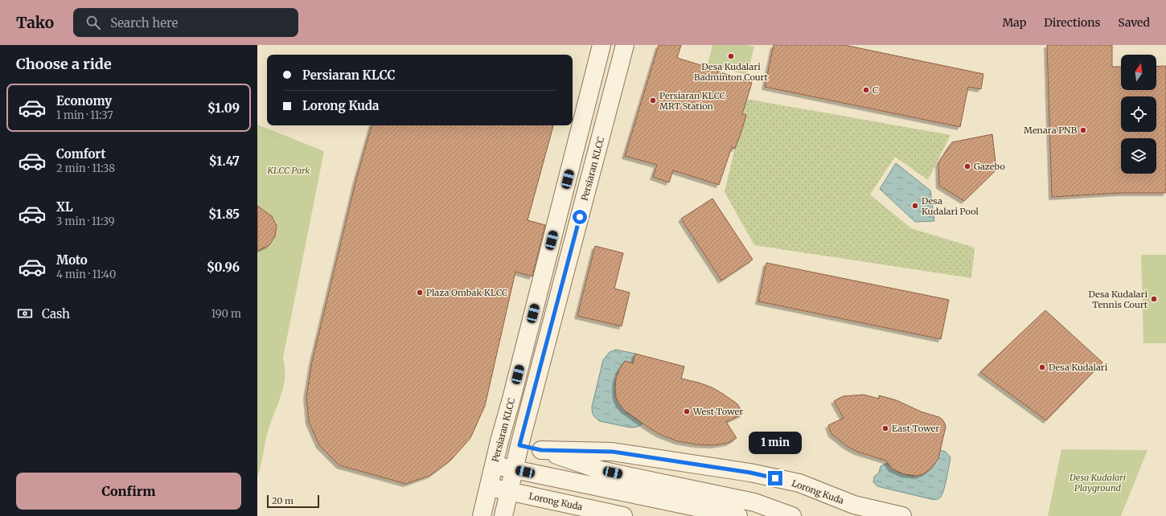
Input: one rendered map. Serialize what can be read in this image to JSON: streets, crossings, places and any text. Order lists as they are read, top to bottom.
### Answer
{
  "streets": {
    "street": ["Persiaran KLCC", "Lorong Kuda"]
  },
  "crossings": [
    ["Persiaran KLCC", "Lorong Kuda"]
  ],
  "parks": ["KLCC Park", "Desa Kudalari Playground"],
  "places": [
    "Desa Kudalari Badminton Court",
    "C",
    "Persiaran KLCC MRT Station",
    "Menara PNB",
    "Gazebo",
    "Desa Kudalari Pool",
    "Plaza Ombak KLCC",
    "Desa Kudalari Tennis Court",
    "Desa Kudalari",
    "West Tower",
    "East Tower"
  ],
  "scale_bar": "20 m",
  "north": "top",
  "page": {
    "header": "Tako",
    "search": "Search here",
    "nav": ["Map", "Directions", "Saved"],
    "heading": "Choose a ride",
    "banner": ["Persiaran KLCC", "Lorong Kuda"],
    "list": [
      {
        "name": "Economy",
        "note": "1 min · 11:37",
        "value": "$1.09"
      },
      {
        "name": "Comfort",
        "note": "2 min · 11:38",
        "value": "$1.47"
      },
      {
        "name": "XL",
        "note": "3 min · 11:39",
        "value": "$1.85"
      },
      {
        "name": "Moto",
        "note": "4 min · 11:40",
        "value": "$0.96"
      }
    ],
    "pay": ["Cash", "190 m"],
    "bubble": "1 min",
    "buttons": "Confirm",
    "scale": "20 m"
  }
}
